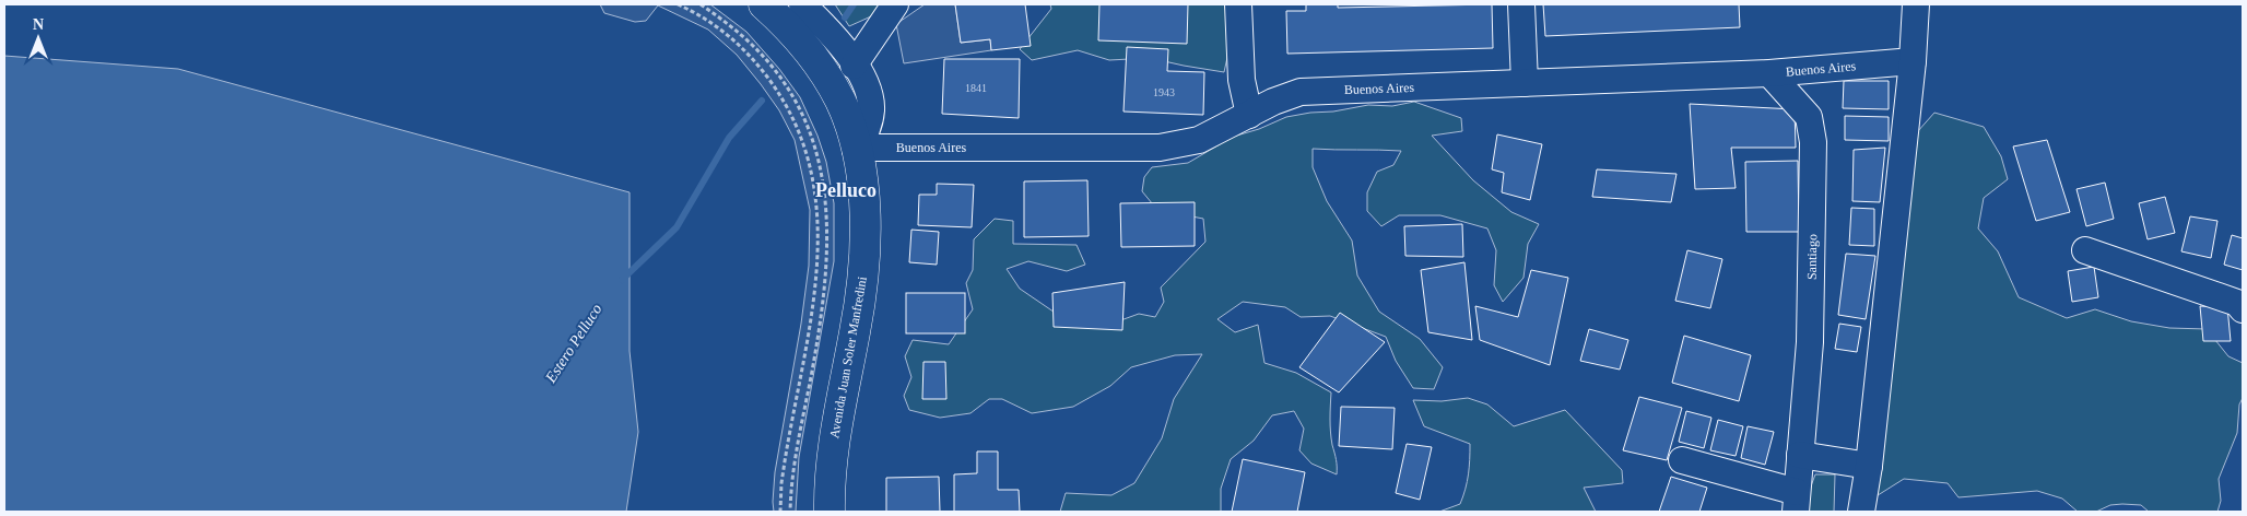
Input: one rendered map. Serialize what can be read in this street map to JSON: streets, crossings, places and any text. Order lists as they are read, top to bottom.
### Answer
{
  "streets": {
    "highway": ["Avenida Juan Soler Manfredini"],
    "street": ["Buenos Aires", "Santiago"]
  },
  "crossings": [
    ["Buenos Aires", "Santiago"],
    ["Buenos Aires", "Avenida Juan Soler Manfredini"]
  ],
  "districts": ["Pelluco"],
  "water": ["Estero Pelluco"],
  "house_numbers": ["1841", "1943"],
  "north": "top"
}
